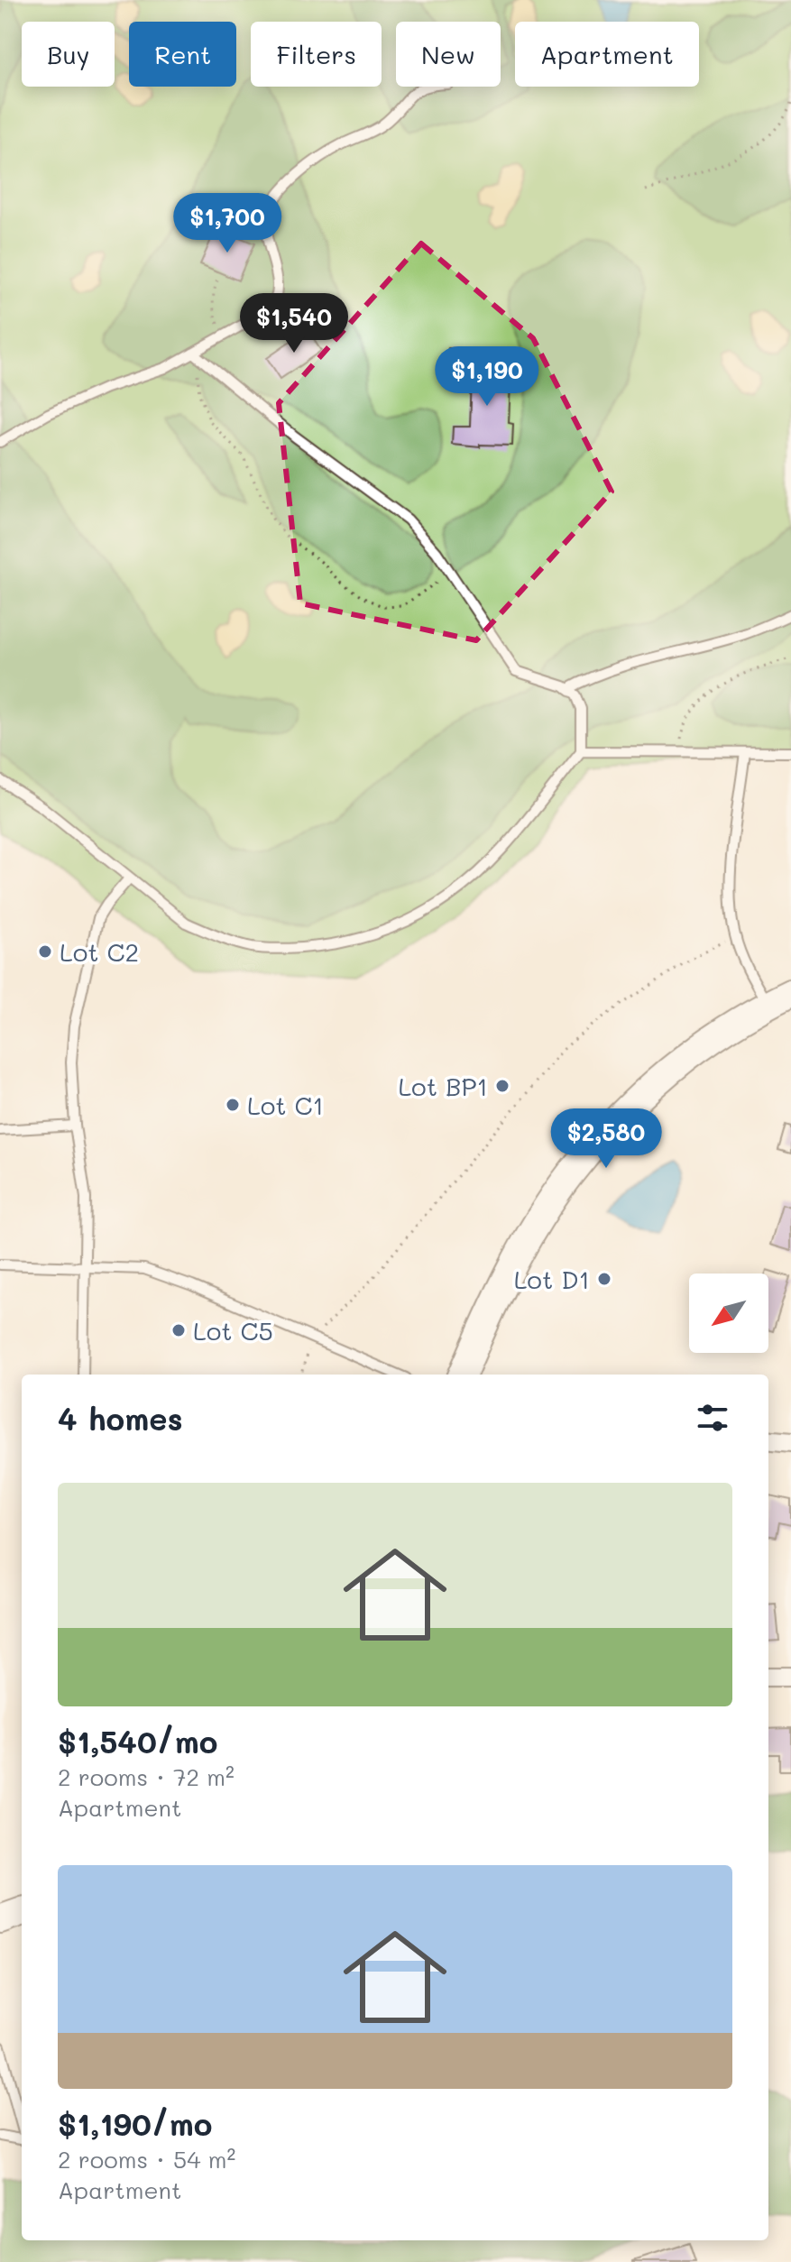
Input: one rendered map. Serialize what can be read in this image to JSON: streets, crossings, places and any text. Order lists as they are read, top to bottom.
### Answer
{
  "places": [
    "Lot C2",
    "Lot BP1",
    "Lot C1",
    "Lot D1",
    "Lot C5"
  ],
  "north": "bottom left",
  "page": {
    "chip": [
      "Buy",
      "Rent",
      "Filters",
      "New",
      "Apartment"
    ],
    "price": [
      "$1,700",
      "$1,540",
      "$1,190",
      "$2,580"
    ],
    "heading": "4 homes",
    "list": [
      {
        "name": "$1,540/mo",
        "note": "2 rooms · 72 m² · Apartment"
      },
      {
        "name": "$1,190/mo",
        "note": "2 rooms · 54 m² · Apartment"
      }
    ]
  }
}
